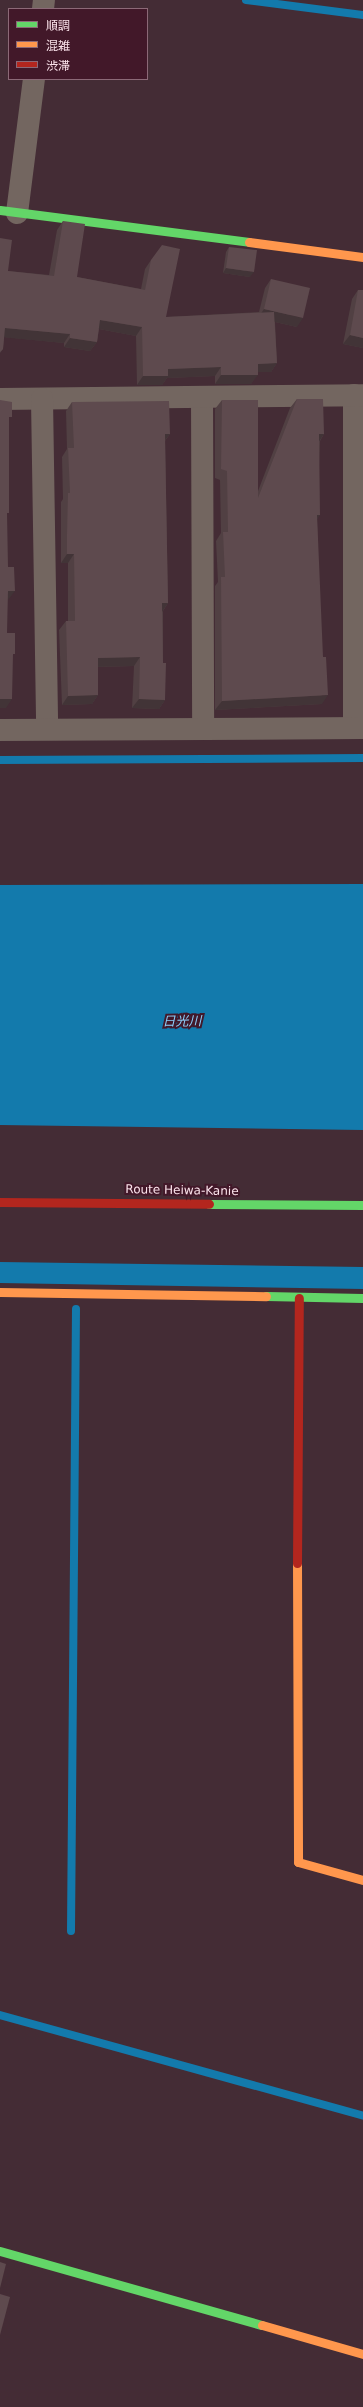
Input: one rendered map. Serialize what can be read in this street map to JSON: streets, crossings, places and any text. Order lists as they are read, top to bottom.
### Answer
{
  "streets": {
    "street": ["Route Heiwa-Kanie"]
  },
  "water": ["日光川"],
  "legend": ["順調", "混雑", "渋滞"]
}
